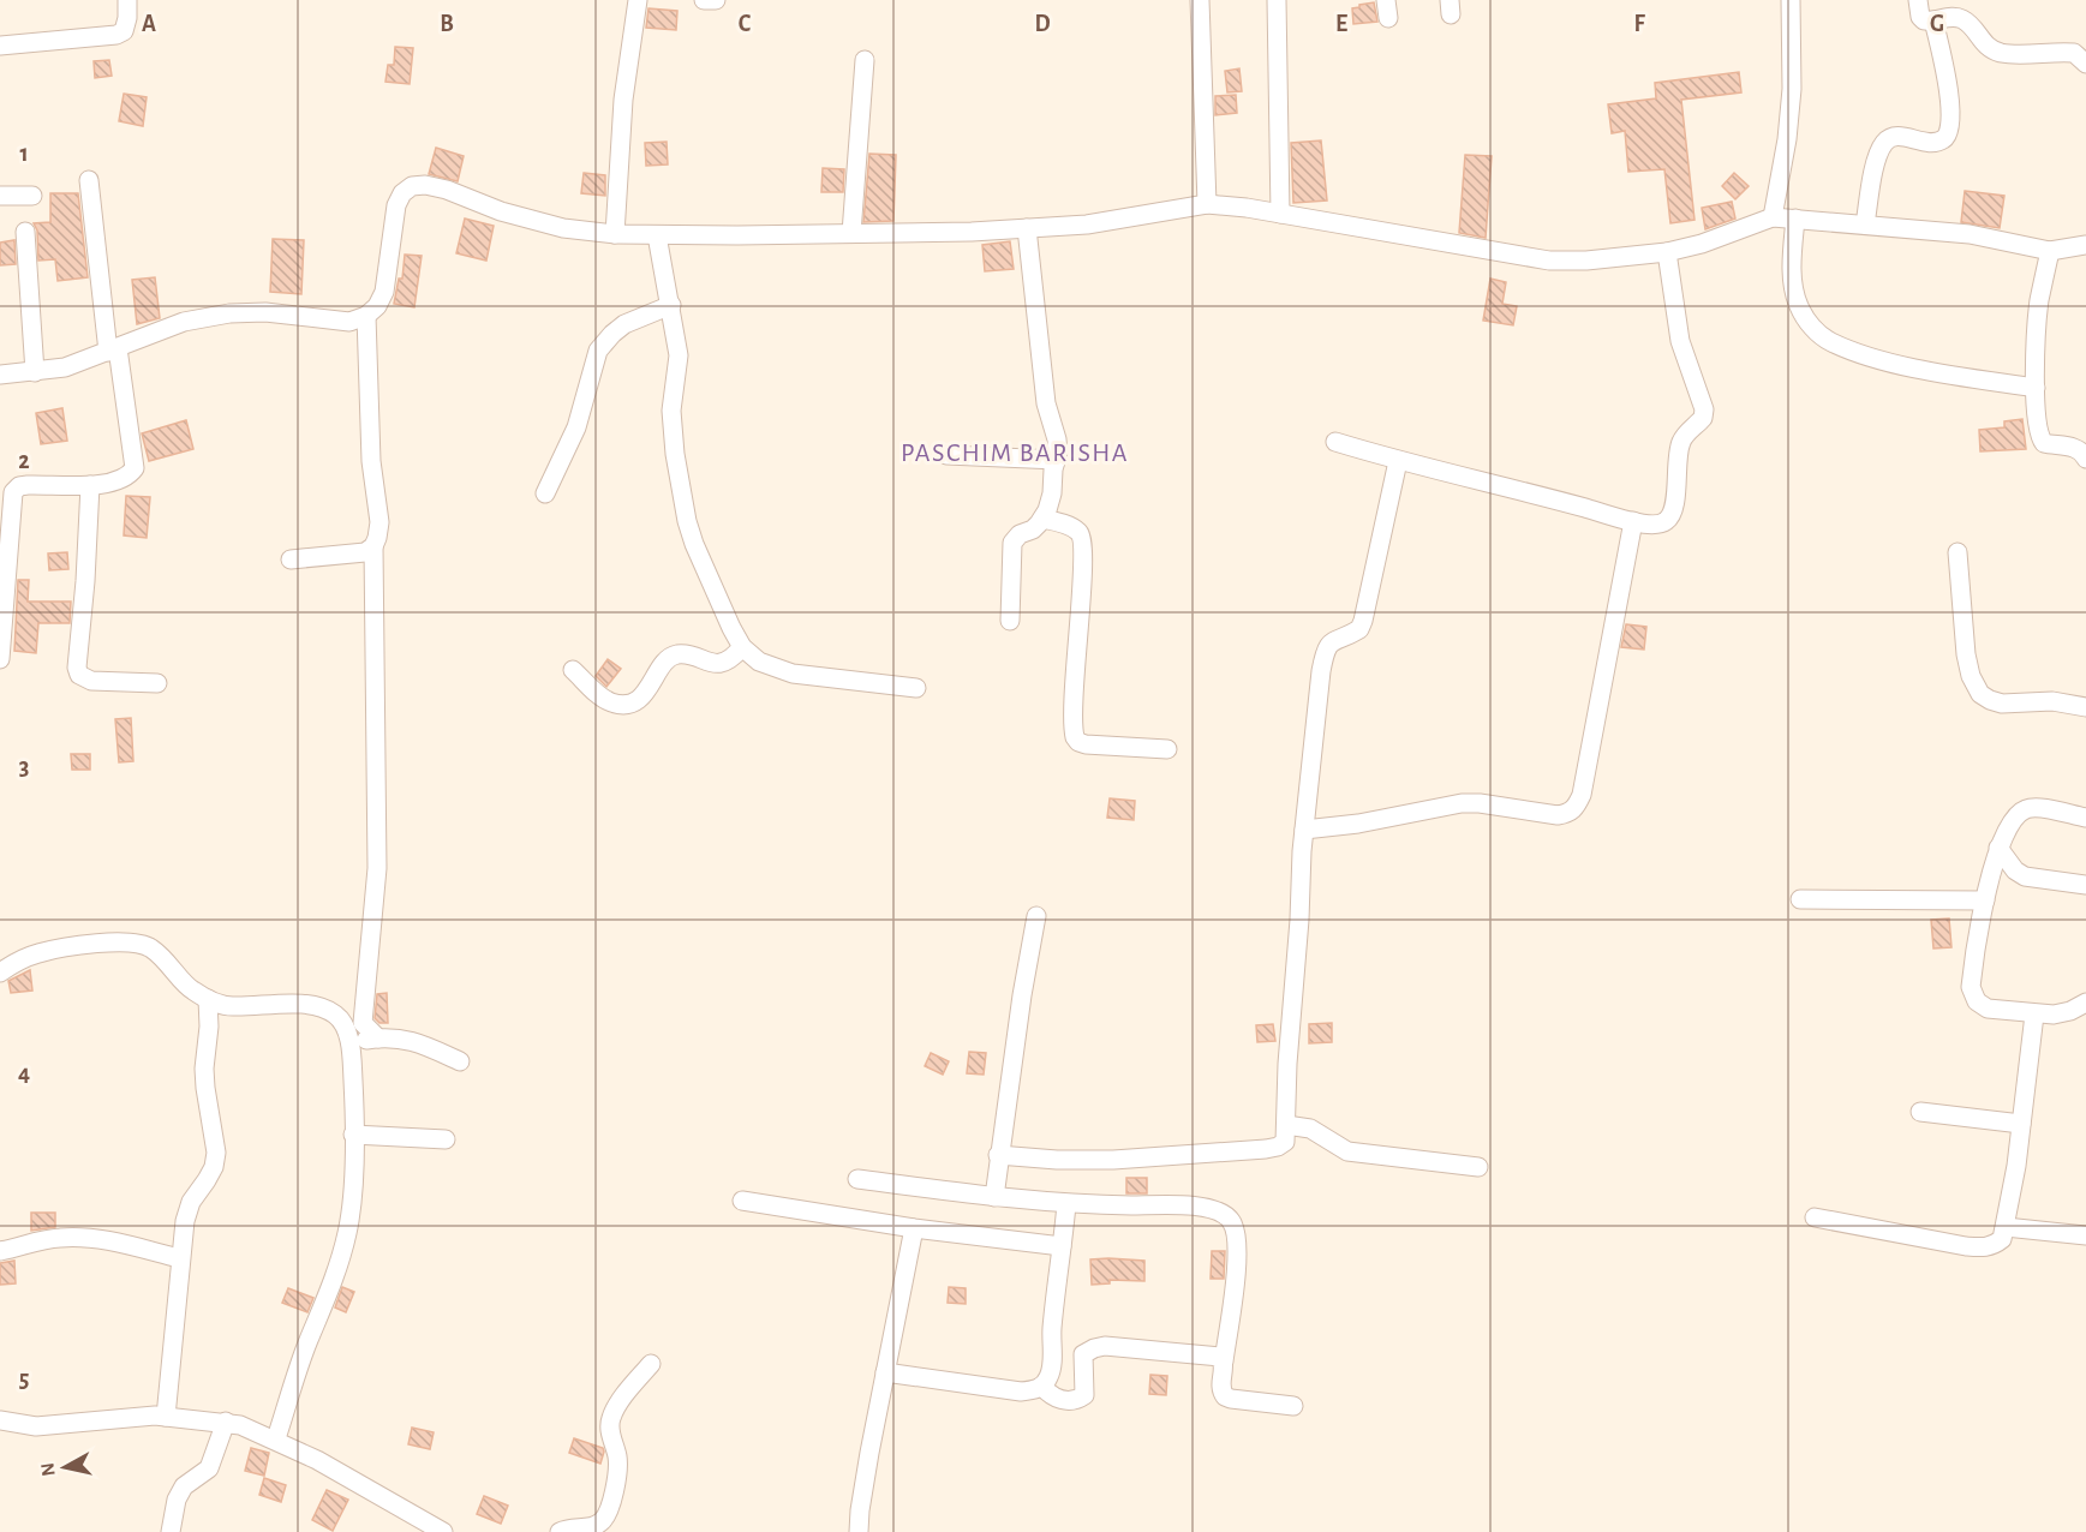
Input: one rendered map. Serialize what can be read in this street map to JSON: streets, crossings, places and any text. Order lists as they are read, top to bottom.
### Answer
{
  "districts": ["PASCHIM BARISHA"],
  "north": "left",
  "grid": {
    "columns": [
      "A",
      "B",
      "C",
      "D",
      "E",
      "F",
      "G"
    ],
    "rows": [
      "1",
      "2",
      "3",
      "4",
      "5"
    ]
  }
}
